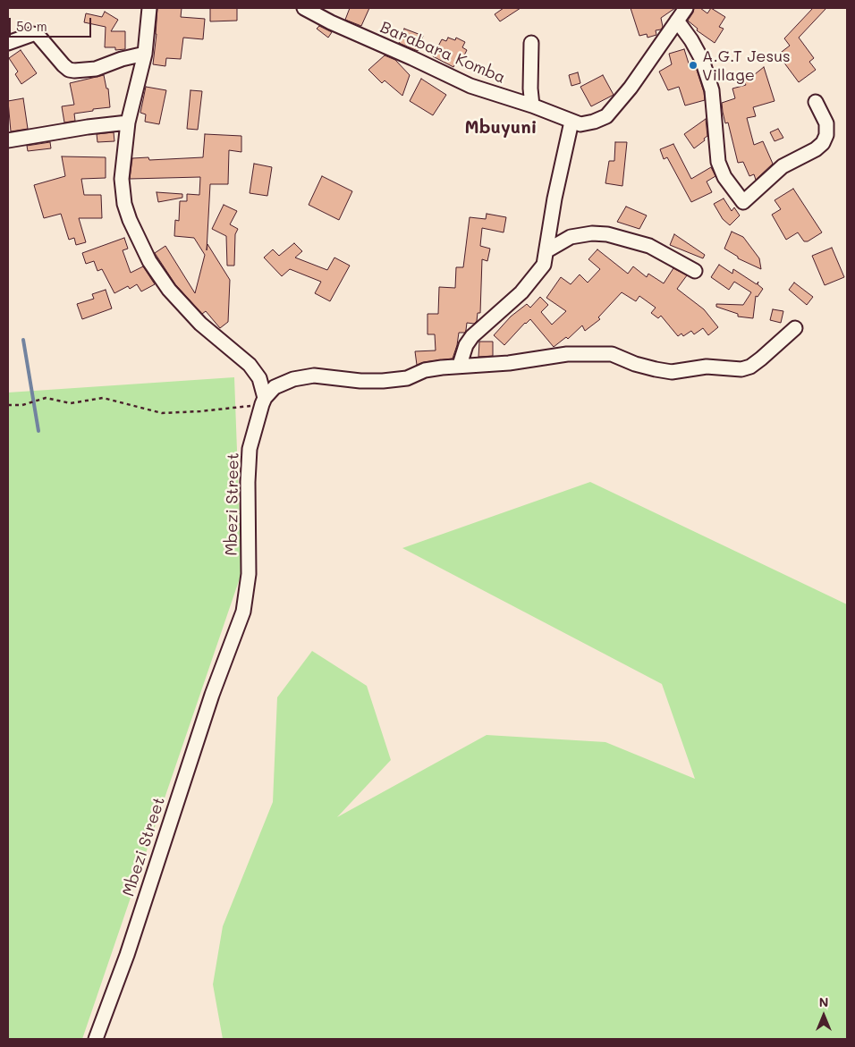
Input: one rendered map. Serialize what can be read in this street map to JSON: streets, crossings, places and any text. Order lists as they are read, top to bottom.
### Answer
{
  "streets": {
    "street": ["Barabara Komba", "Mbezi Street"]
  },
  "districts": ["Mbuyuni"],
  "places": ["A.G.T Jesus Village"],
  "scale_bar": "50 m",
  "north": "top"
}
